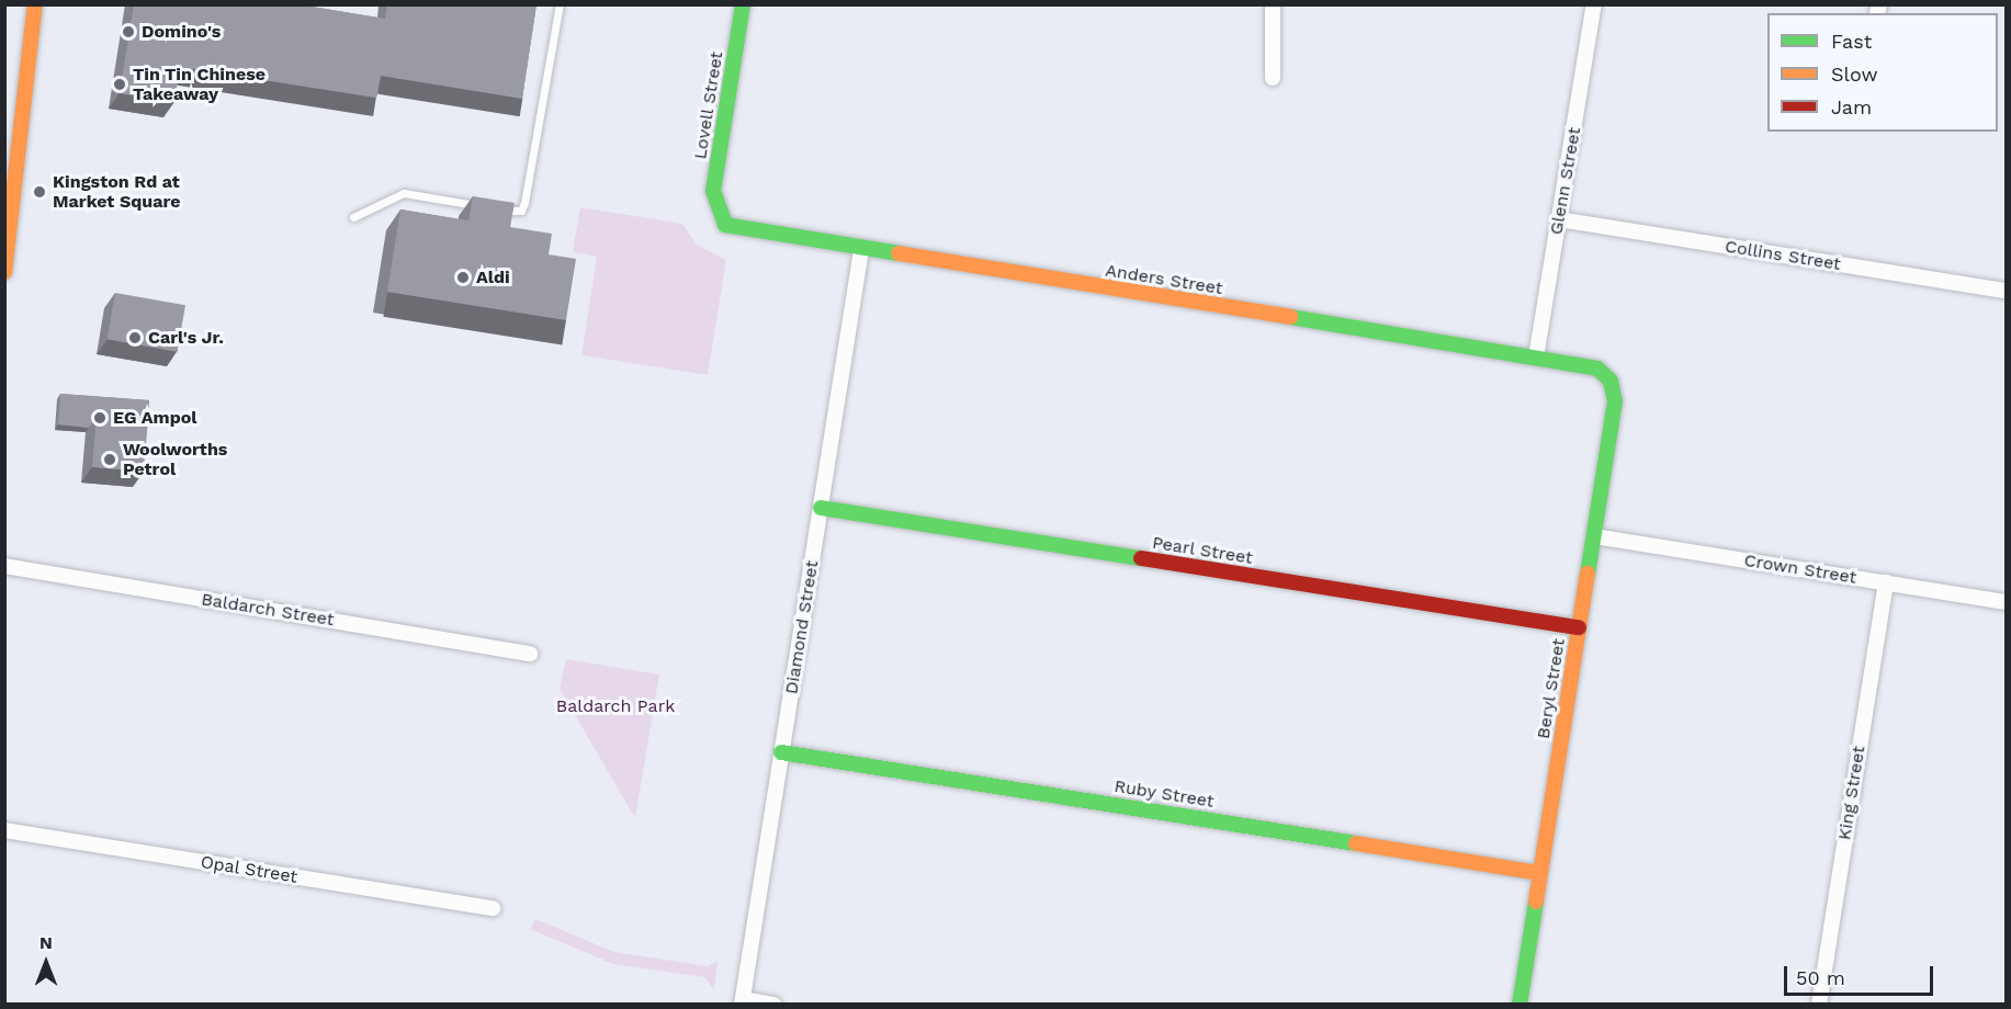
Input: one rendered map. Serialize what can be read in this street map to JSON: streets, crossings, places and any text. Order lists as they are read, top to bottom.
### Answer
{
  "streets": {
    "street": [
      "Lovell Street",
      "Glenn Street",
      "Collins Street",
      "Anders Street",
      "Pearl Street",
      "Crown Street",
      "Baldarch Street",
      "Diamond Street",
      "Beryl Street",
      "King Street",
      "Ruby Street",
      "Opal Street"
    ]
  },
  "crossings": [
    ["Lovell Street", "Anders Street"],
    ["Glenn Street", "Collins Street"],
    ["Glenn Street", "Anders Street"],
    ["Anders Street", "Diamond Street"],
    ["Anders Street", "Beryl Street"],
    ["Pearl Street", "Diamond Street"],
    ["Pearl Street", "Beryl Street"],
    ["Crown Street", "Beryl Street"],
    ["Crown Street", "King Street"],
    ["Diamond Street", "Ruby Street"],
    ["Beryl Street", "Ruby Street"]
  ],
  "parks": ["Baldarch Park"],
  "places": [
    "Domino's",
    "Tin Tin Chinese Takeaway",
    "Kingston Rd at Market Square",
    "Aldi",
    "Carl's Jr.",
    "EG Ampol",
    "Woolworths Petrol"
  ],
  "legend": ["Fast", "Slow", "Jam"],
  "scale_bar": "50 m",
  "north": "top"
}
